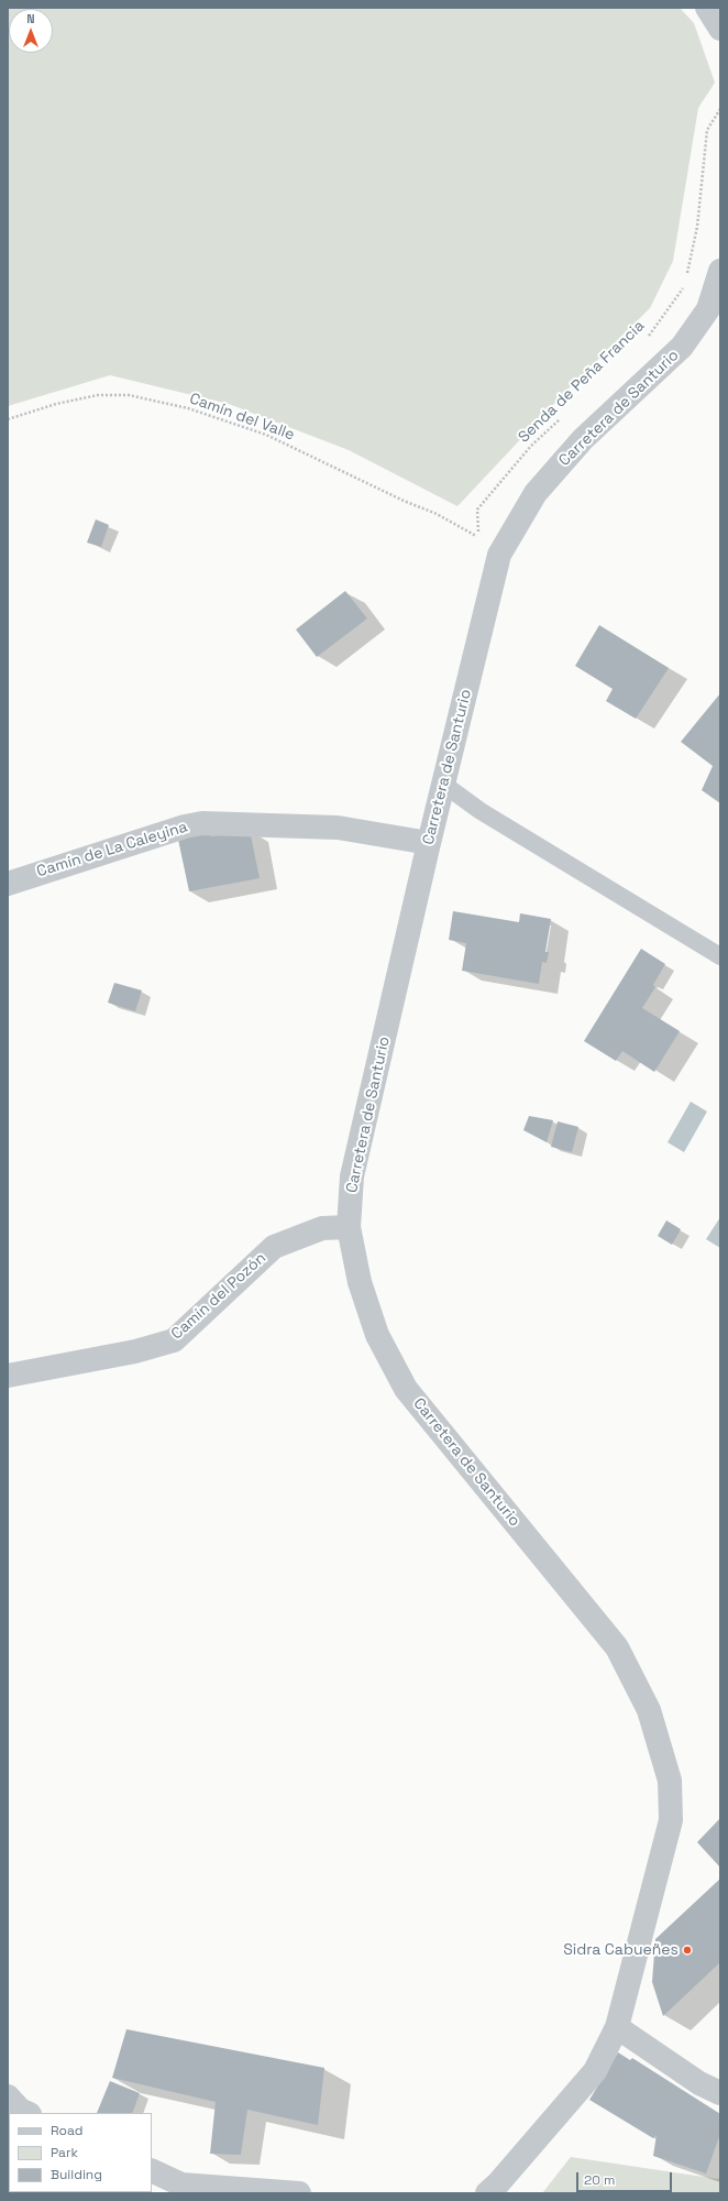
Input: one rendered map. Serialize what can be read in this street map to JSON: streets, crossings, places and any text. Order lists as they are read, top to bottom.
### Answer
{
  "streets": {
    "street": ["Carretera de Santurio", "Camín de La Caleyina", "Camín del Pozón"],
    "path": ["Senda de Peña Francia", "Camín del Valle"]
  },
  "crossings": [
    ["Senda de Peña Francia", "Camín del Valle"],
    ["Carretera de Santurio", "Camín de La Caleyina"],
    ["Carretera de Santurio", "Camín del Pozón"]
  ],
  "places": ["Sidra Cabueñes"],
  "legend": ["Road", "Park", "Building"],
  "scale_bar": "20 m",
  "north": "top"
}
